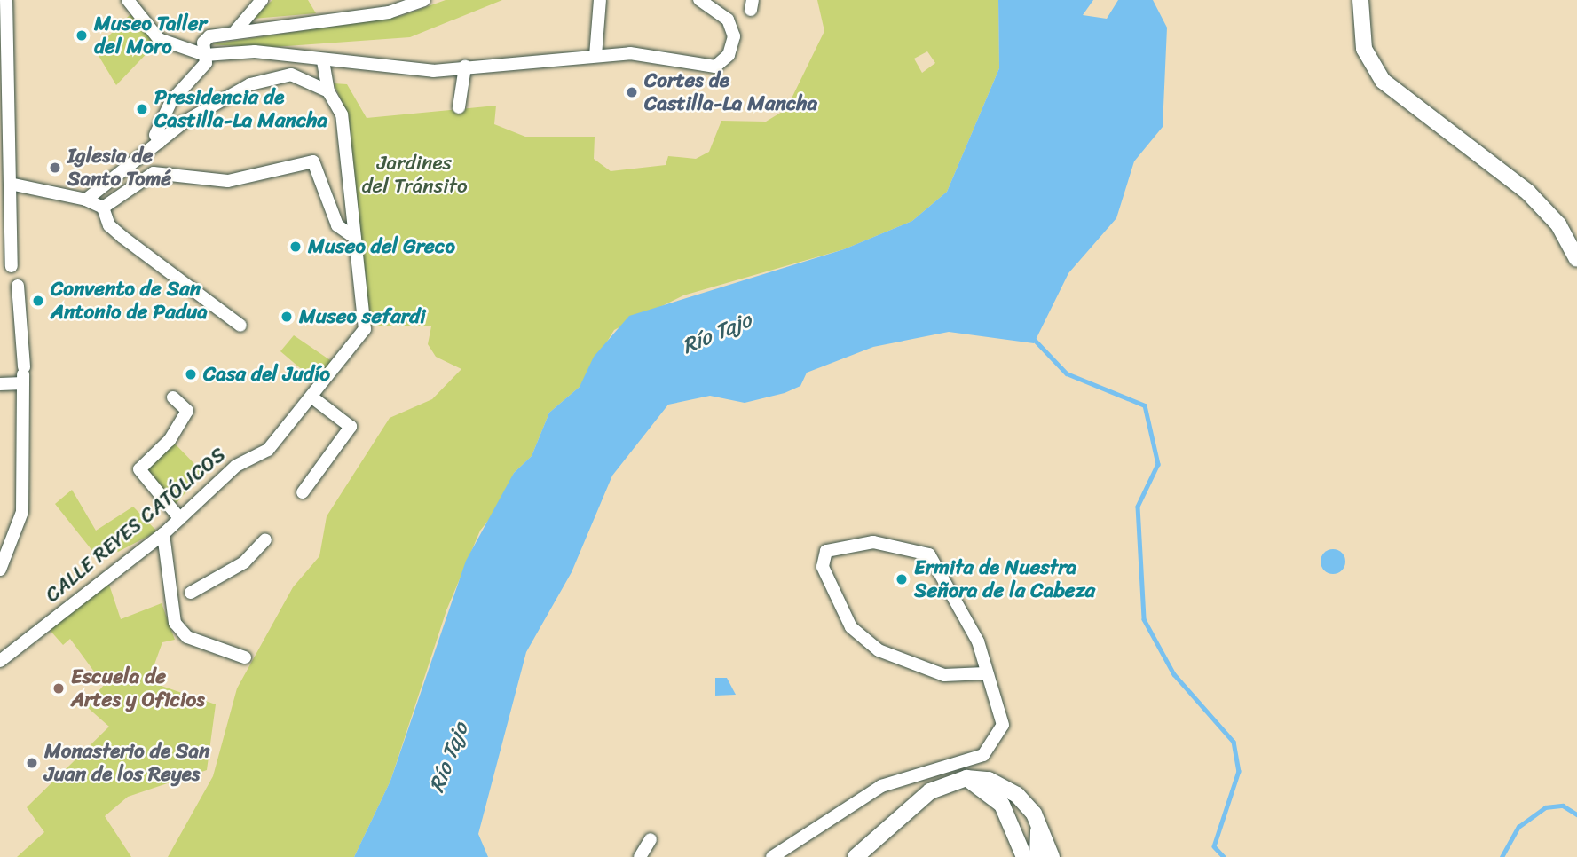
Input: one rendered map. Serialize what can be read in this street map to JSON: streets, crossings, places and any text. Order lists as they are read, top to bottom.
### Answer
{
  "streets": {
    "street": ["CALLE REYES CATÓLICOS"]
  },
  "water": ["Río Tajo"],
  "parks": ["Jardines del Tránsito"],
  "places": [
    "Museo Taller del Moro",
    "Cortes de Castilla-La Mancha",
    "Presidencia de Castilla-La Mancha",
    "Iglesia de Santo Tomé",
    "Museo del Greco",
    "Convento de San Antonio de Padua",
    "Museo sefardi",
    "Casa del Judío",
    "Ermita de Nuestra Señora de la Cabeza",
    "Escuela de Artes y Oficios",
    "Monasterio de San Juan de los Reyes"
  ]
}
